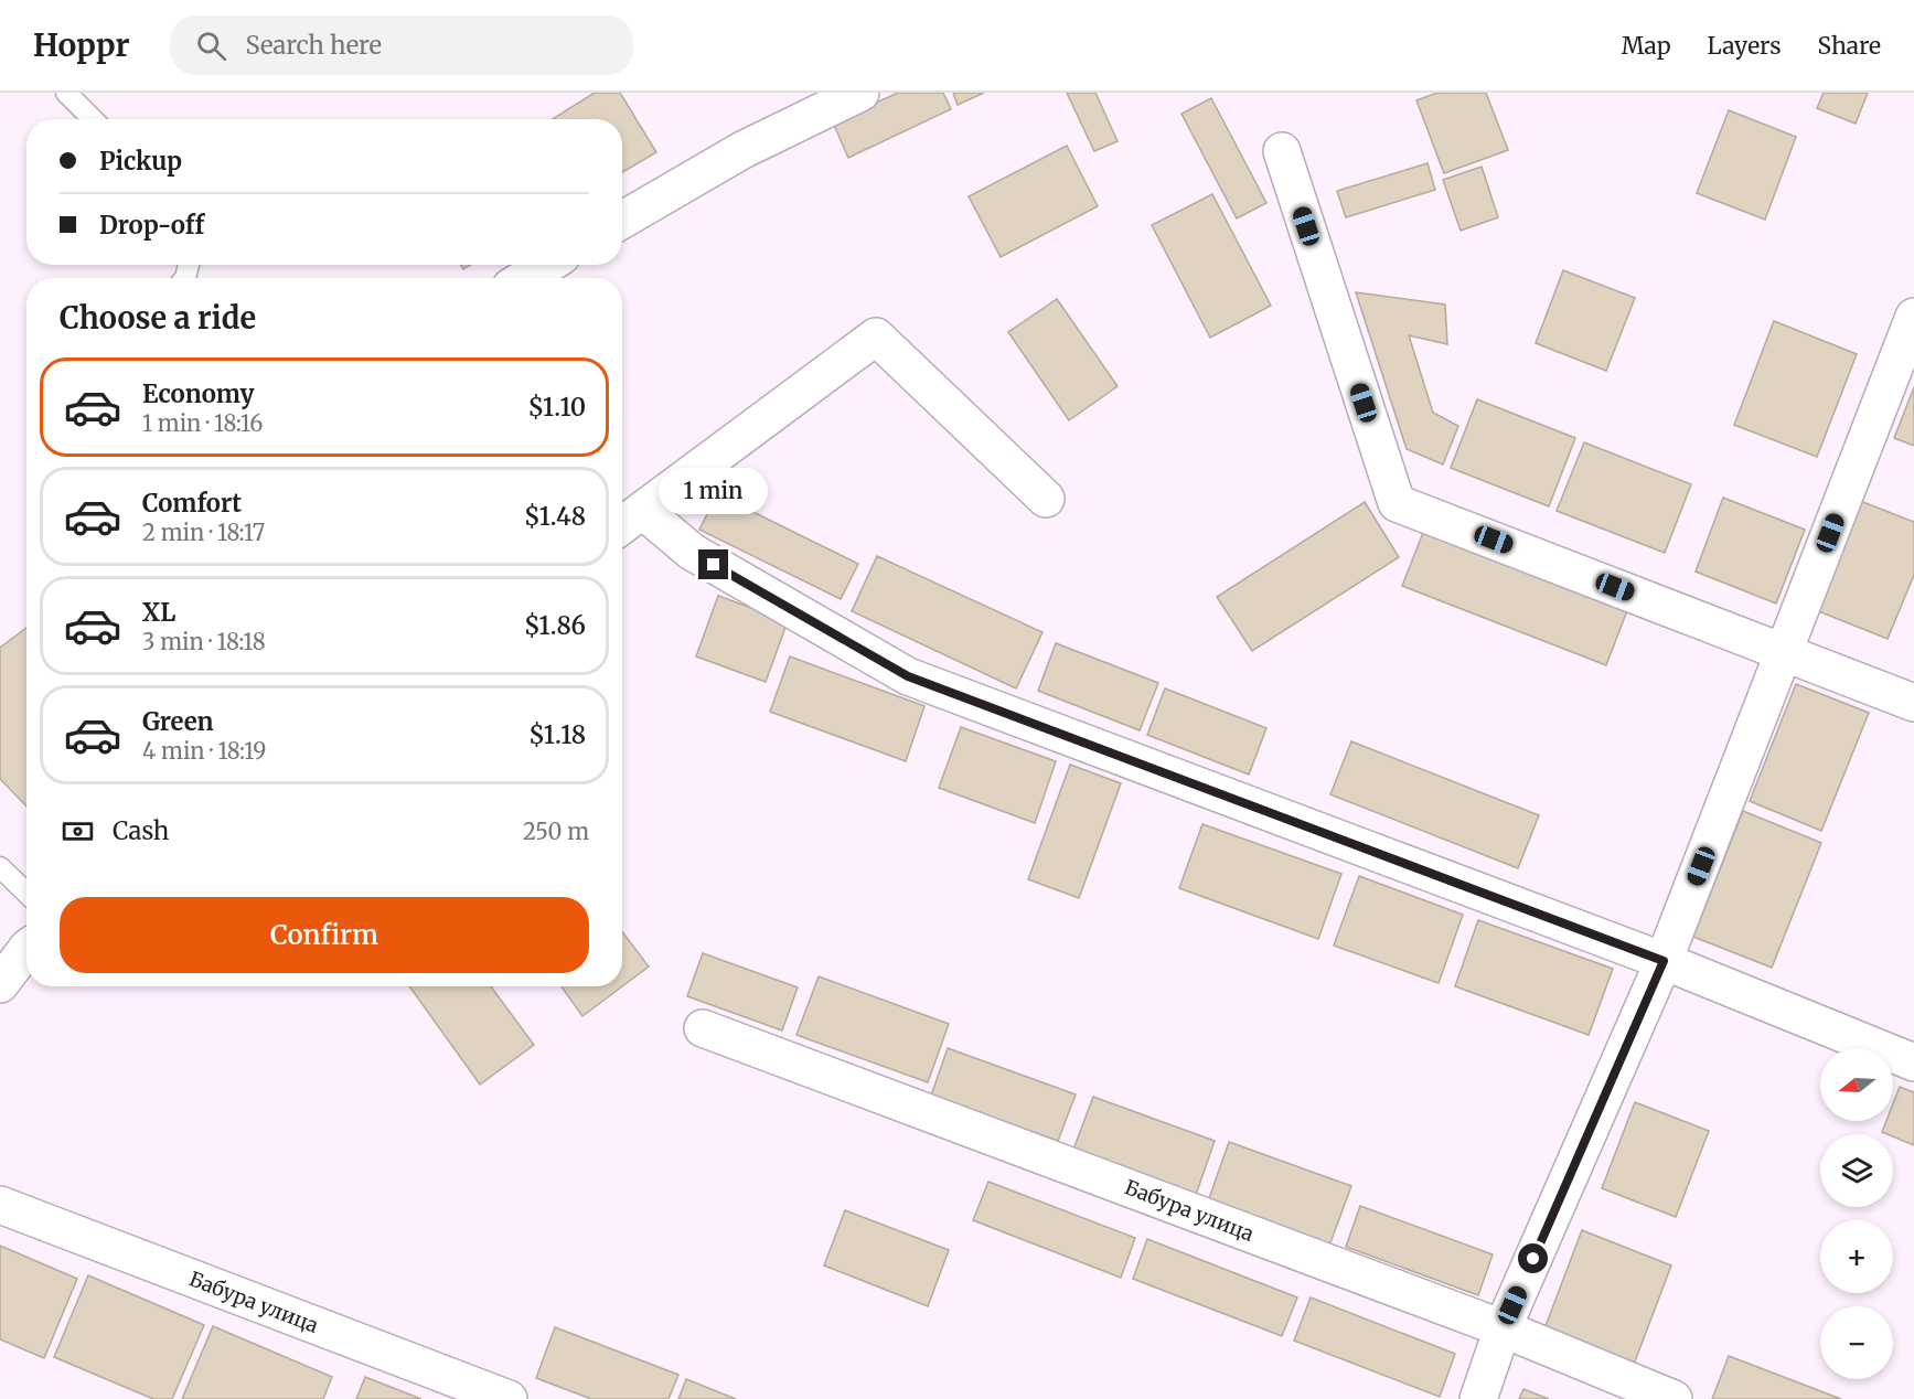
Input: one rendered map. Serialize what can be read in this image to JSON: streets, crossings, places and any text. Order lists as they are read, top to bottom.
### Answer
{
  "streets": {
    "street": ["Бабура улица"]
  },
  "north": "left",
  "page": {
    "header": "Hoppr",
    "search": "Search here",
    "nav": ["Map", "Layers", "Share"],
    "banner": ["Pickup", "Drop-off"],
    "heading": "Choose a ride",
    "list": [
      {
        "name": "Economy",
        "note": "1 min · 18:16",
        "value": "$1.10"
      },
      {
        "name": "Comfort",
        "note": "2 min · 18:17",
        "value": "$1.48"
      },
      {
        "name": "XL",
        "note": "3 min · 18:18",
        "value": "$1.86"
      },
      {
        "name": "Green",
        "note": "4 min · 18:19",
        "value": "$1.18"
      }
    ],
    "bubble": "1 min",
    "pay": ["Cash", "250 m"],
    "buttons": "Confirm",
    "map_buttons": ["+", "−"]
  }
}
